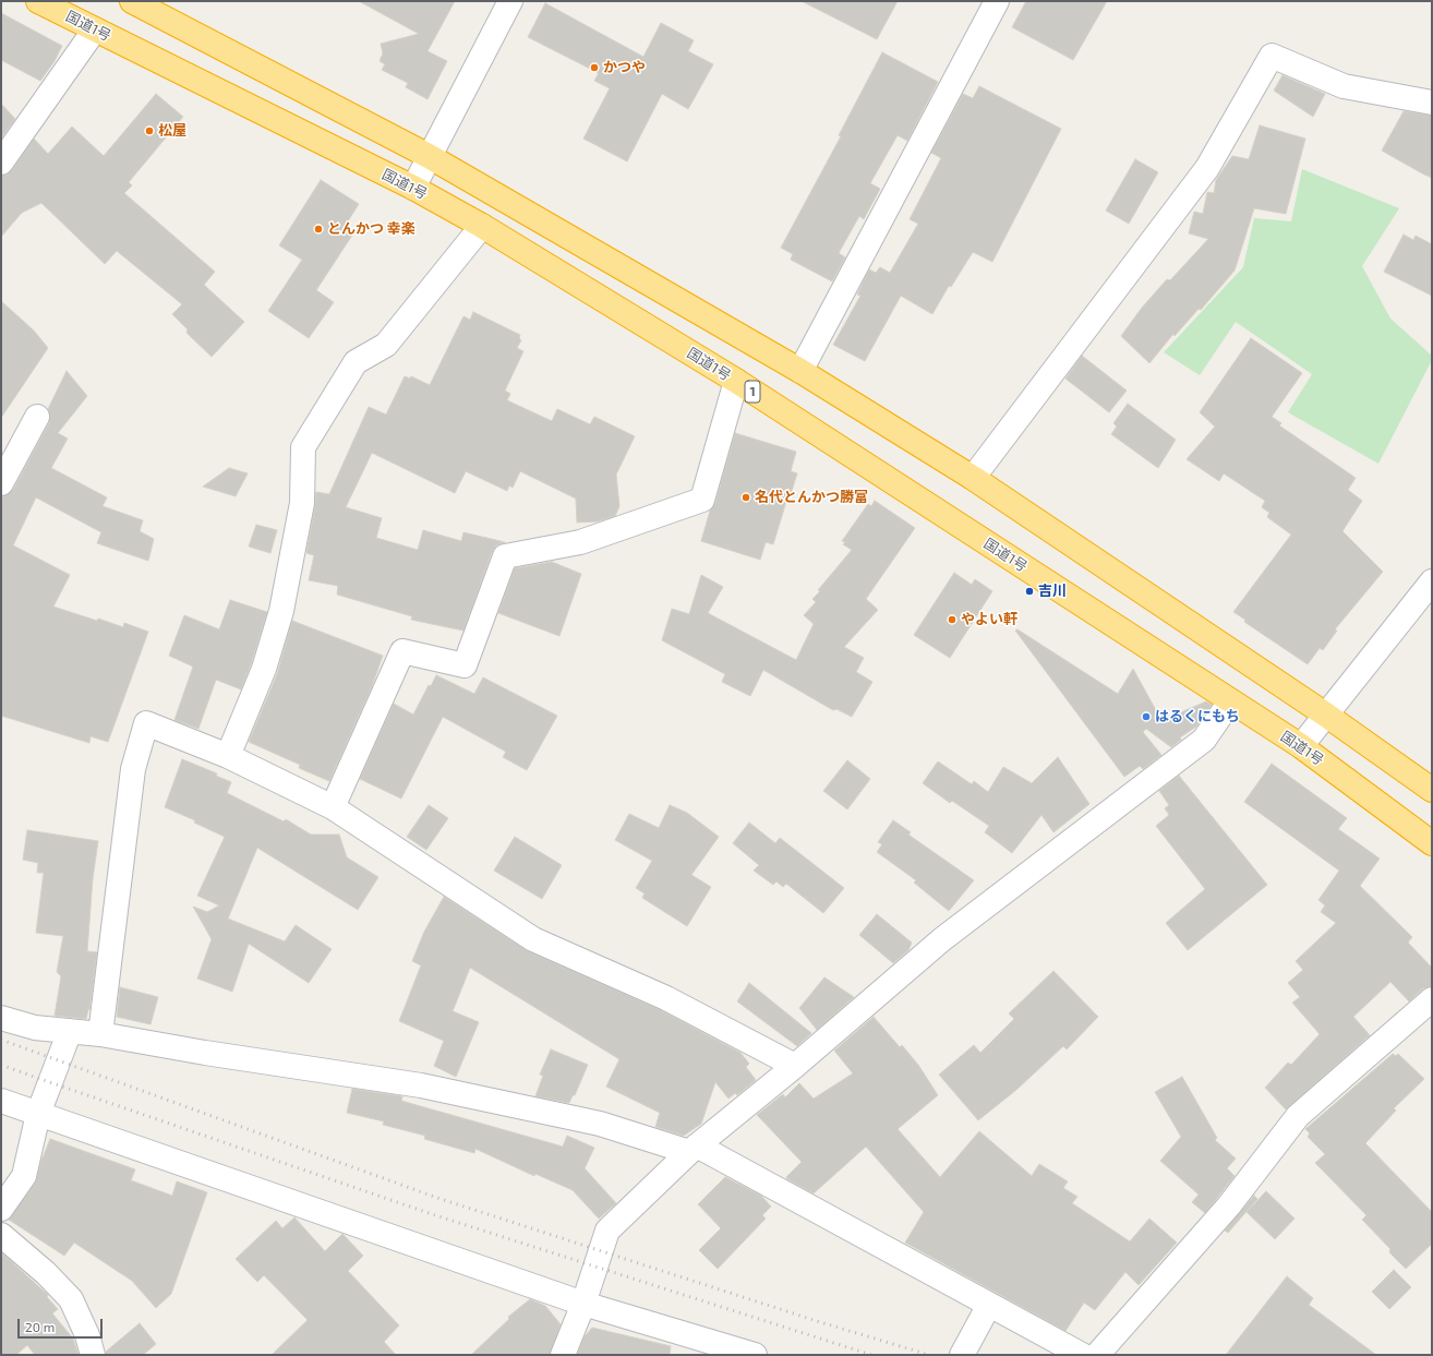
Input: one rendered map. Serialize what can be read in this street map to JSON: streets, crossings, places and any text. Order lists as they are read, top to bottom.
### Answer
{
  "streets": {
    "highway": ["国道1号", "1"]
  },
  "places": [
    "かつや",
    "松屋",
    "とんかつ 幸楽",
    "名代とんかつ勝富",
    "吉川",
    "やよい軒",
    "はるくにもち"
  ],
  "scale_bar": "20 m"
}
